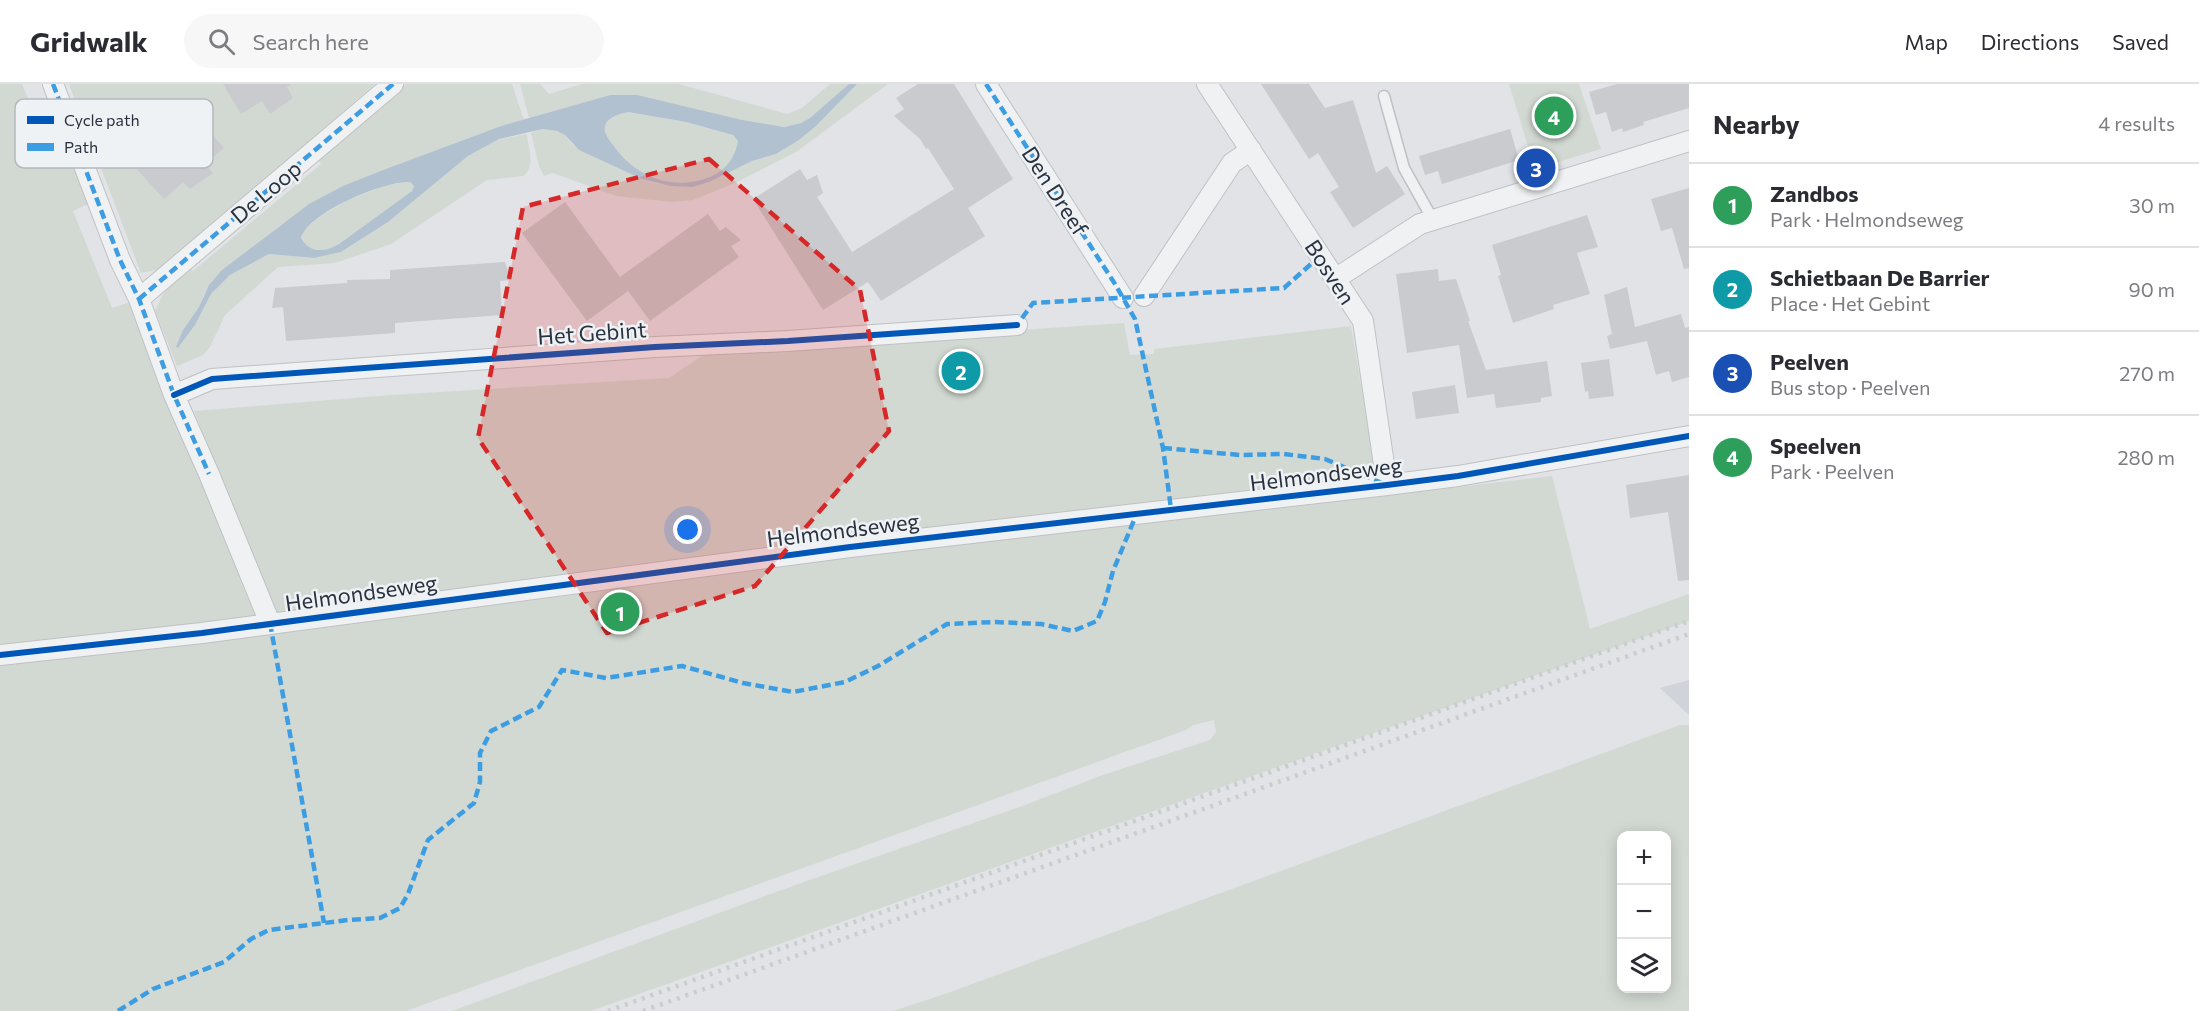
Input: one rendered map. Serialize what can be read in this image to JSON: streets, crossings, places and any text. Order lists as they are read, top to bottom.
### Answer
{
  "streets": {
    "street": [
      "Den Dreef",
      "De Loop",
      "Bosven",
      "Het Gebint",
      "Helmondseweg"
    ]
  },
  "crossings": [
    ["De Loop", "Helmondseweg"],
    ["Bosven", "Helmondseweg"],
    ["Het Gebint", "Helmondseweg"]
  ],
  "legend": ["Cycle path", "Path"],
  "page": {
    "header": "Gridwalk",
    "search": "Search here",
    "nav": ["Map", "Directions", "Saved"],
    "heading": ["Nearby", "4 results"],
    "pins": [
      "4",
      "3",
      "2",
      "1"
    ],
    "list": [
      {
        "mark": "1",
        "name": "Zandbos",
        "note": "Park · Helmondseweg",
        "value": "30 m"
      },
      {
        "mark": "2",
        "name": "Schietbaan De Barrier",
        "note": "Place · Het Gebint",
        "value": "90 m"
      },
      {
        "mark": "3",
        "name": "Peelven",
        "note": "Bus stop · Peelven",
        "value": "270 m"
      },
      {
        "mark": "4",
        "name": "Speelven",
        "note": "Park · Peelven",
        "value": "280 m"
      }
    ],
    "map_buttons": ["+", "−"]
  }
}
